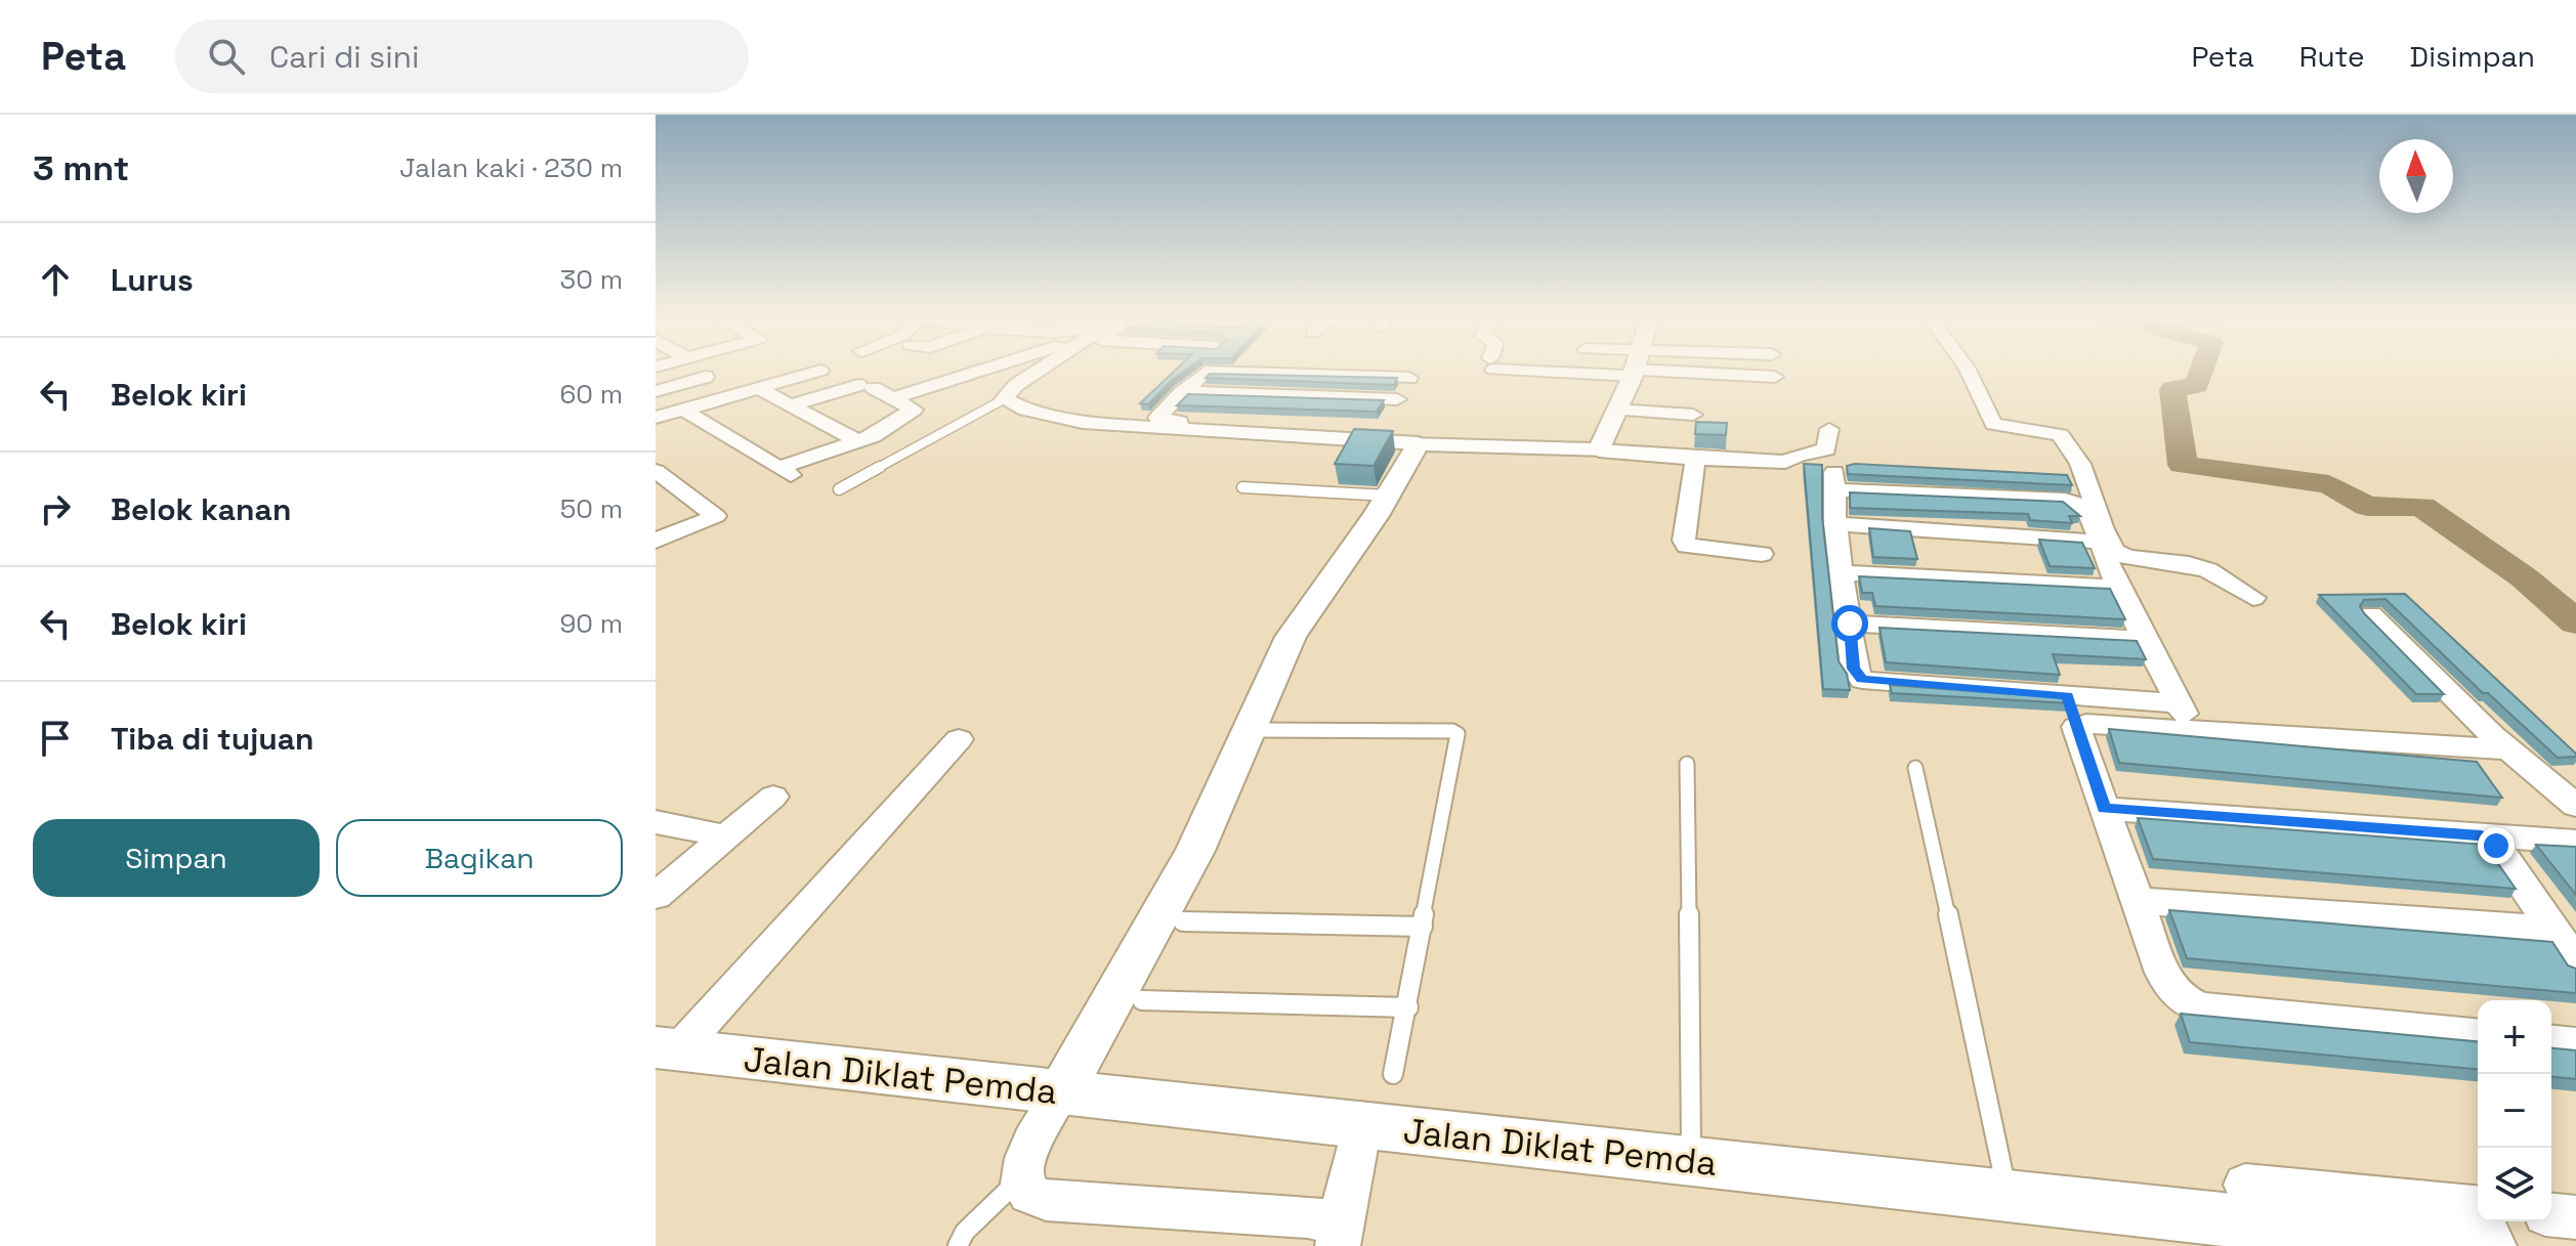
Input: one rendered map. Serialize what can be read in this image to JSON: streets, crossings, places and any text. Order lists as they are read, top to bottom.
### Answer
{
  "streets": {
    "street": ["Jalan Diklat Pemda"]
  },
  "north": "top",
  "page": {
    "header": "Peta",
    "search": "Cari di sini",
    "nav": ["Peta", "Rute", "Disimpan"],
    "heading": ["3 mnt", "Jalan kaki · 230 m"],
    "list": [
      ["Lurus", "30 m"],
      ["Belok kiri", "60 m"],
      ["Belok kanan", "50 m"],
      ["Belok kiri", "90 m"],
      "Tiba di tujuan"
    ],
    "buttons": ["Simpan", "Bagikan"],
    "map_buttons": ["+", "−"]
  }
}
